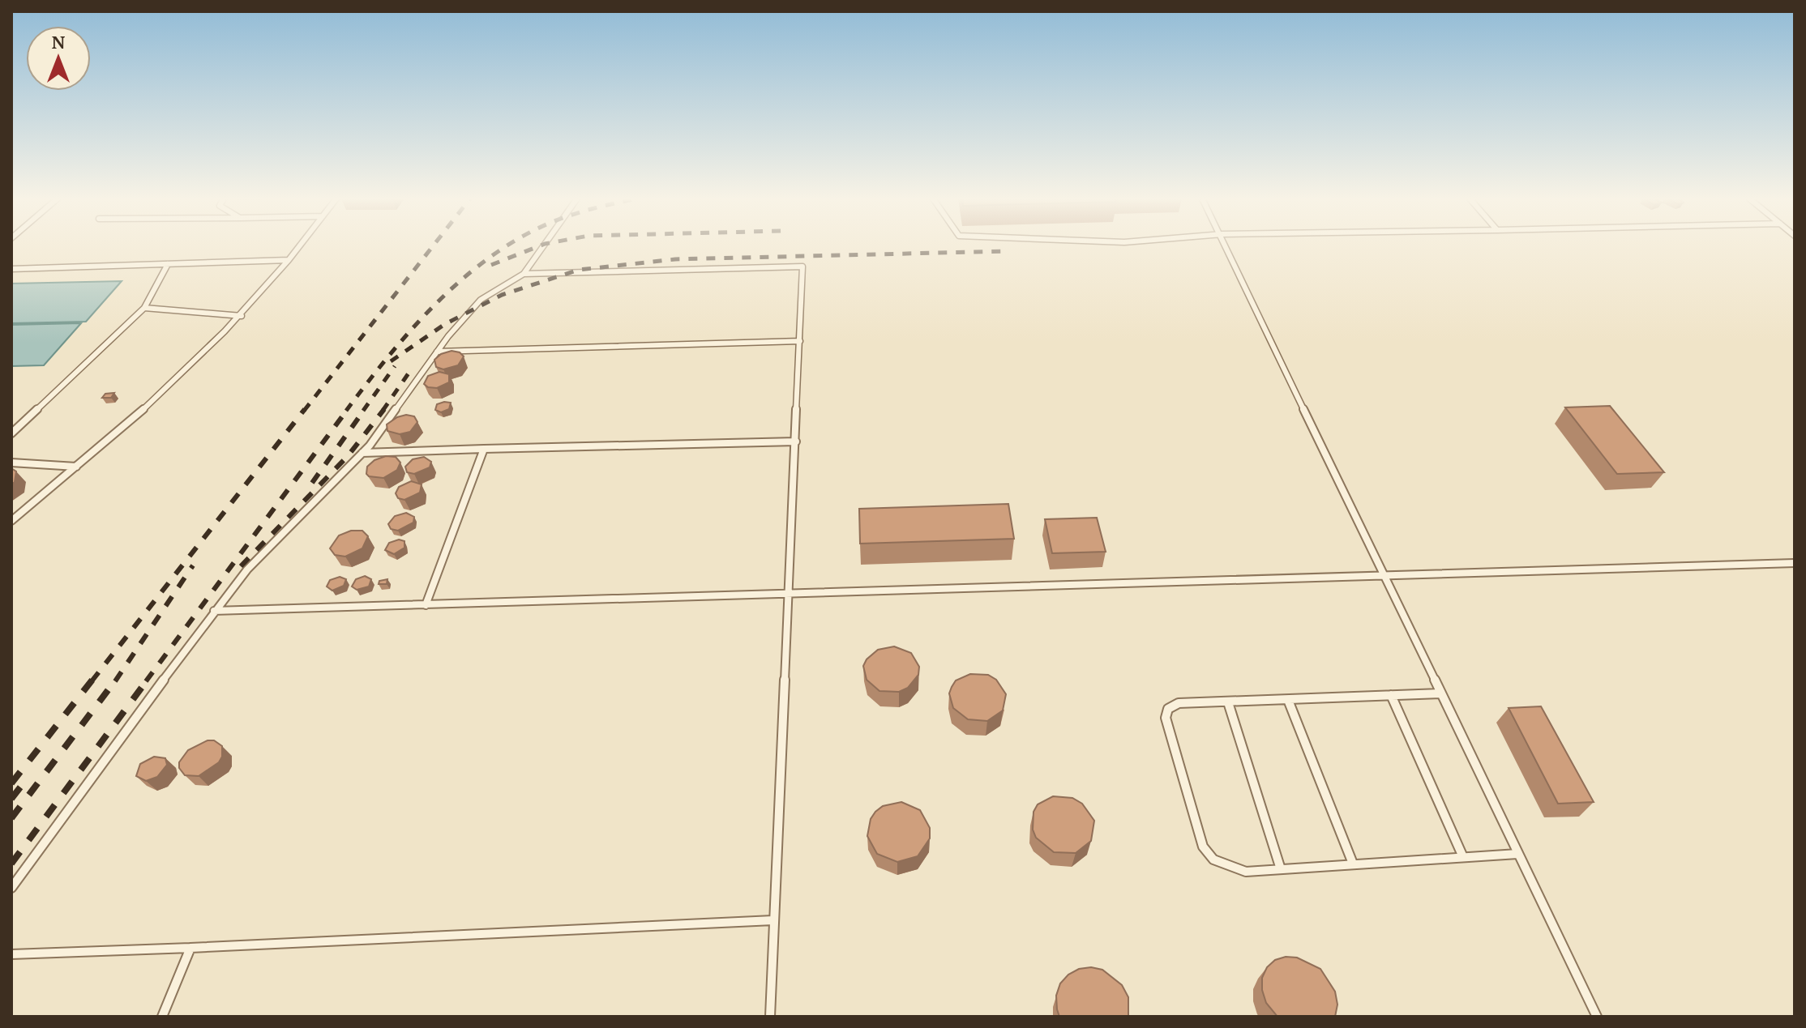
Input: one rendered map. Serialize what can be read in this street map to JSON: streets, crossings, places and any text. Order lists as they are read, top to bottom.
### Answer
{
  "north": "top"
}
